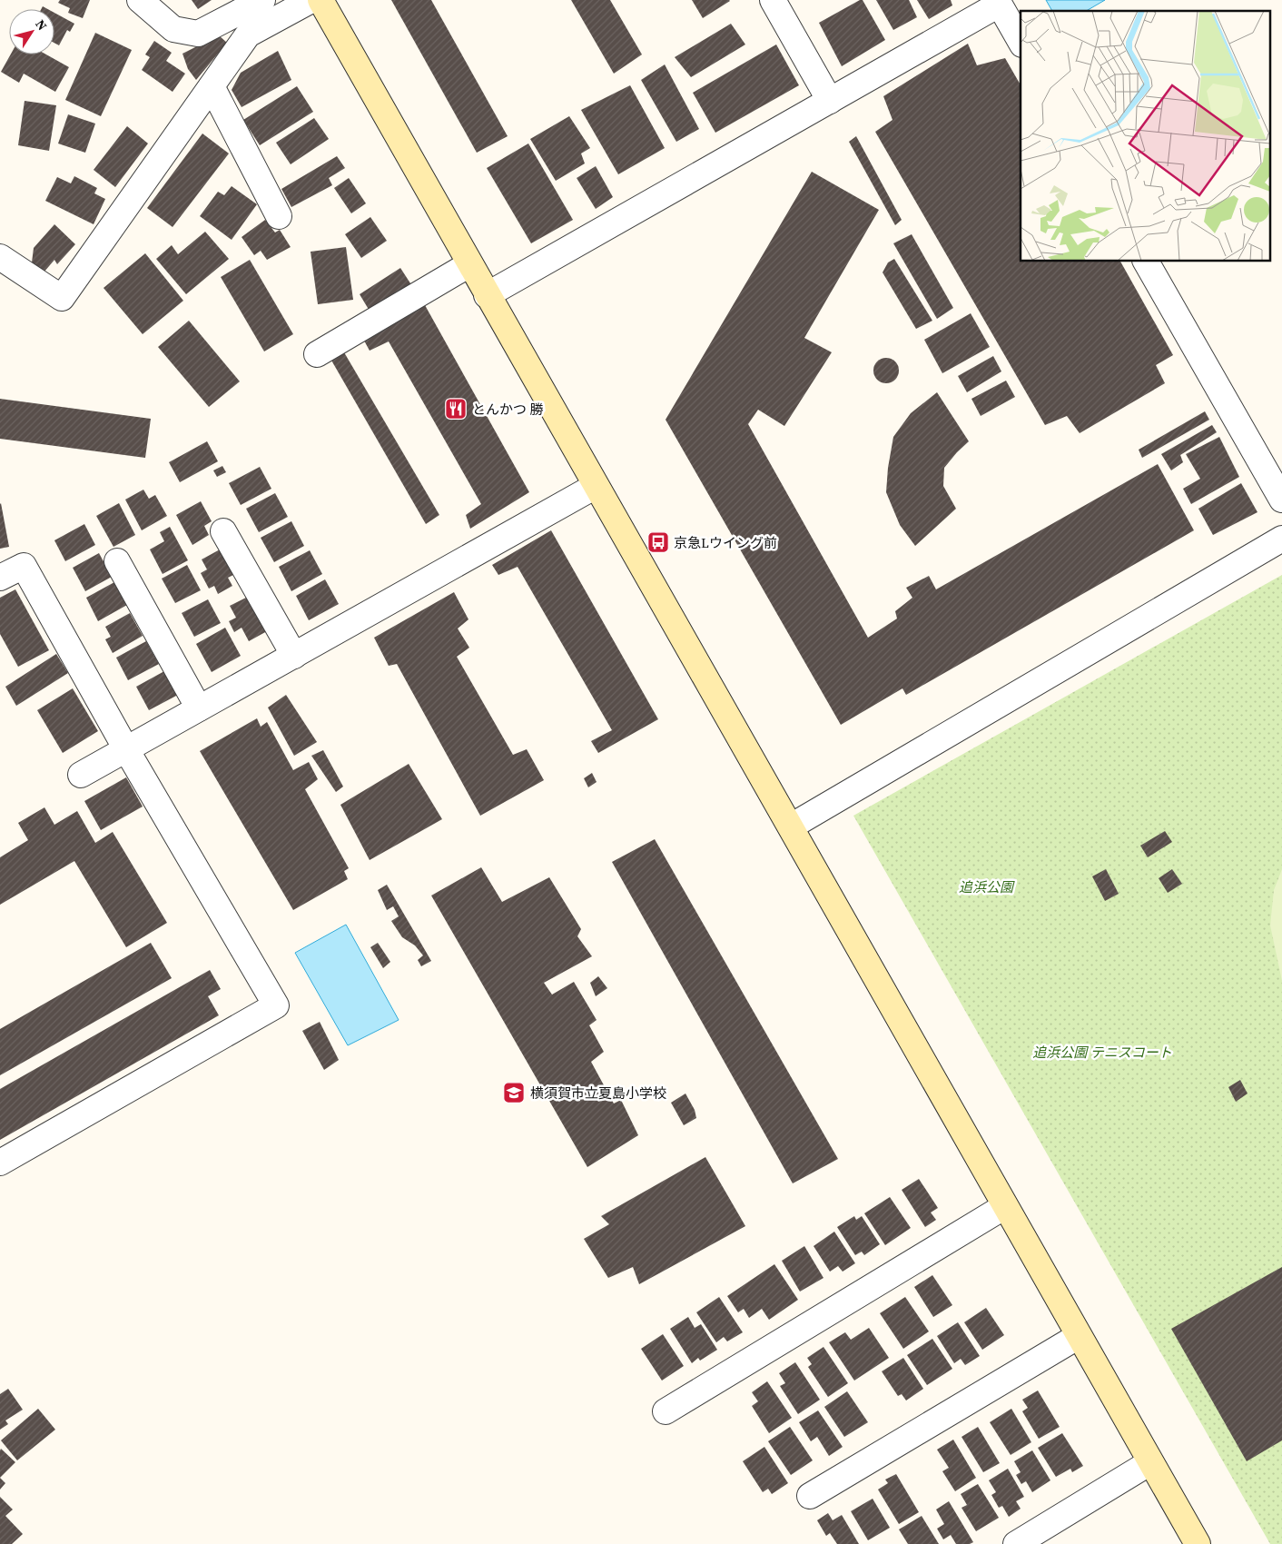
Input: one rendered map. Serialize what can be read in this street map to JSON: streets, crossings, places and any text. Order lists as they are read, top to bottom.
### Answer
{
  "parks": ["追浜公園", "追浜公園 テニスコート"],
  "places": {
    "restaurant": ["とんかつ 勝"],
    "bus stop": ["京急Lウイング前"],
    "school or university": ["横須賀市立夏島小学校"]
  },
  "north": "top right"
}
